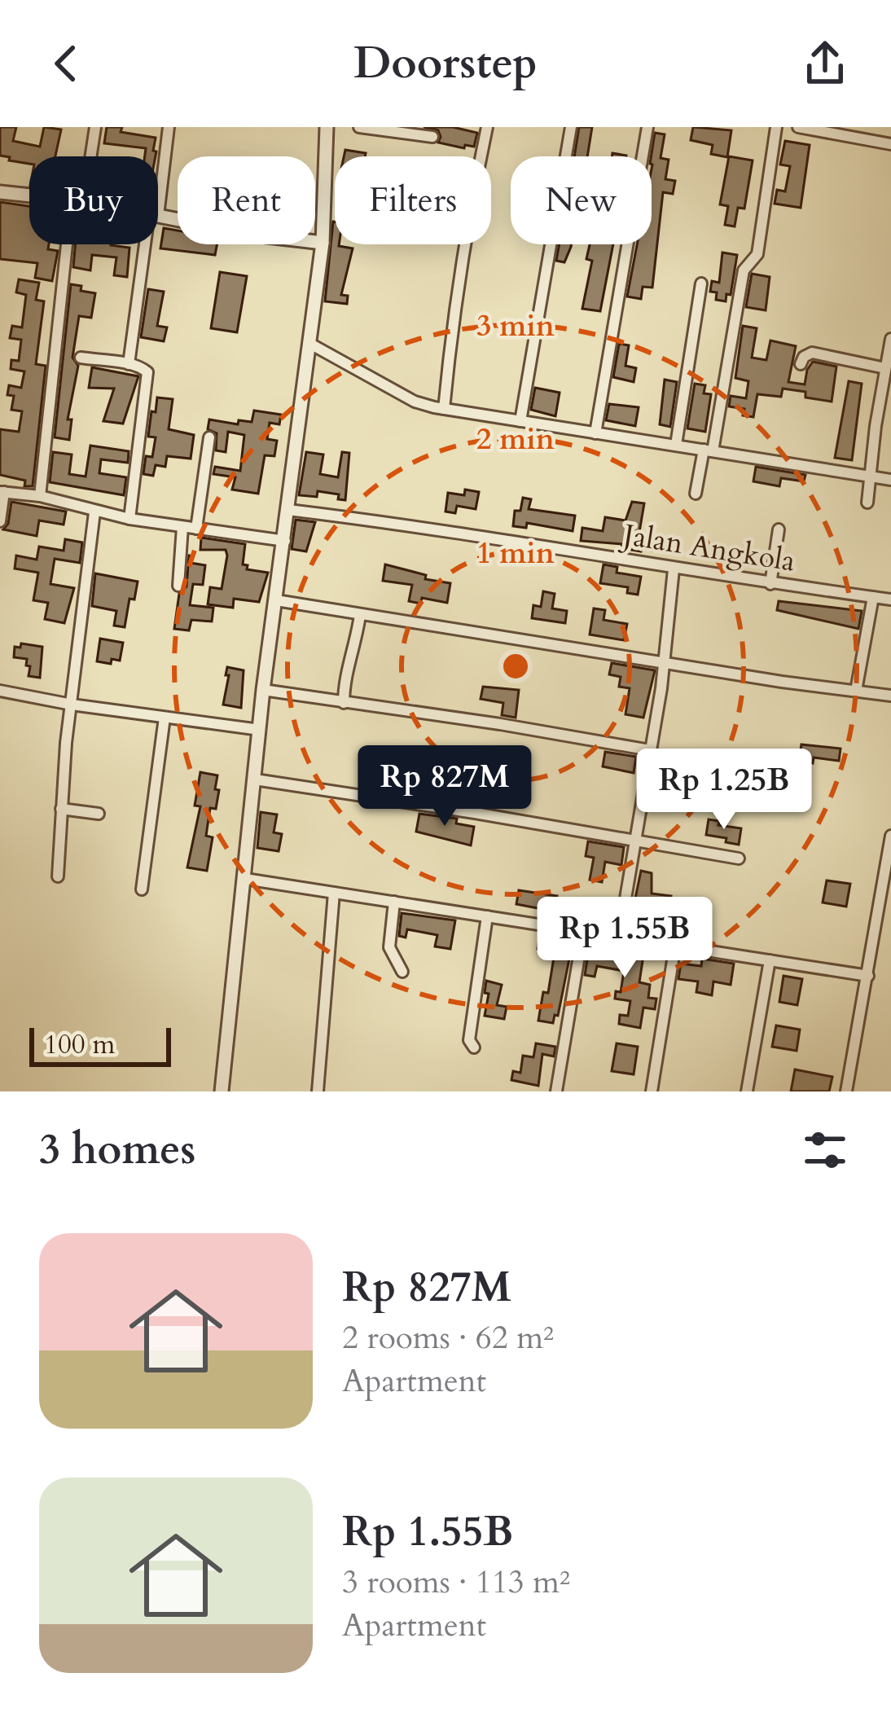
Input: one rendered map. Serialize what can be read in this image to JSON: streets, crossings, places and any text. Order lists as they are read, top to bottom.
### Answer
{
  "streets": {
    "street": ["Jalan Angkola"]
  },
  "scale_bar": "100 m",
  "page": {
    "header": "Doorstep",
    "chip": [
      "Buy",
      "Rent",
      "Filters",
      "New"
    ],
    "price": ["Rp 827M", "Rp 1.25B", "Rp 1.55B"],
    "scale": "100 m",
    "heading": "3 homes",
    "list": [
      {
        "name": "Rp 827M",
        "note": "2 rooms · 62 m² · Apartment"
      },
      {
        "name": "Rp 1.55B",
        "note": "3 rooms · 113 m² · Apartment"
      }
    ]
  },
  "rings": ["3 min", "2 min", "1 min"]
}
